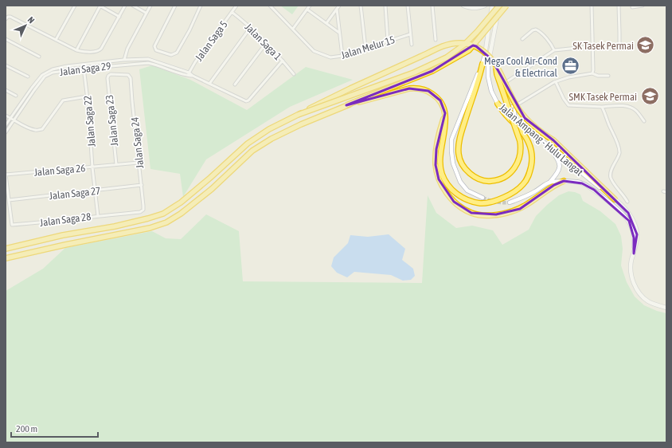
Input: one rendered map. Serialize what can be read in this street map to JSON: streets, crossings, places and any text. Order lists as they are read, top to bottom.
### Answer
{
  "streets": {
    "street": [
      "Jalan Saga 5",
      "Jalan Saga 1",
      "Jalan Melur 15",
      "Jalan Saga 29",
      "Jalan Saga 23",
      "Jalan Saga 22",
      "Jalan Ampang - Hulu Langat",
      "Jalan Saga 24",
      "Jalan Saga 26",
      "Jalan Saga 27",
      "Jalan Saga 28"
    ]
  },
  "crossings": [
    ["Jalan Saga 5", "Jalan Saga 1"],
    ["Jalan Saga 5", "Jalan Saga 29"],
    ["Jalan Saga 1", "Jalan Saga 29"],
    ["Jalan Saga 29", "Jalan Saga 22"],
    ["Jalan Saga 23", "Jalan Saga 24"],
    ["Jalan Saga 23", "Jalan Saga 26"],
    ["Jalan Saga 22", "Jalan Saga 26"],
    ["Jalan Saga 22", "Jalan Saga 27"],
    ["Jalan Saga 22", "Jalan Saga 28"],
    ["Jalan Saga 24", "Jalan Saga 26"],
    ["Jalan Saga 24", "Jalan Saga 27"],
    ["Jalan Saga 24", "Jalan Saga 28"],
    ["Jalan Saga 26", "Jalan Saga 27"],
    ["Jalan Saga 26", "Jalan Saga 28"],
    ["Jalan Saga 27", "Jalan Saga 28"]
  ],
  "places": {
    "school or university": ["SK Tasek Permai", "SMK Tasek Permai"],
    "office": ["Mega Cool Air-Cond & Electrical"]
  },
  "scale_bar": "200 m",
  "north": "top right"
}
